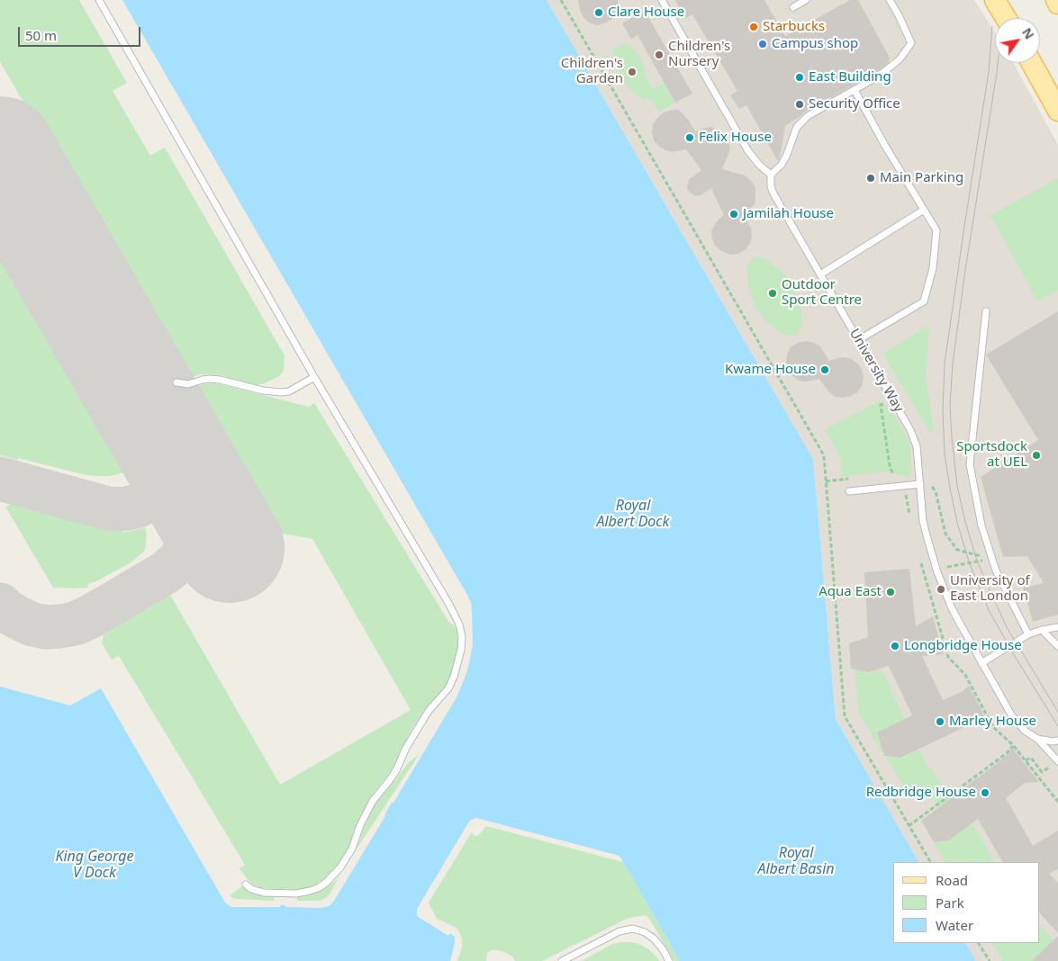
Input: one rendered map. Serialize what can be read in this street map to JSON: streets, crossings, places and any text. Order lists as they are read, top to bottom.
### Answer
{
  "streets": {
    "lane": ["University Way"]
  },
  "water": ["Royal Albert Dock", "Royal Albert Basin", "King George V Dock"],
  "places": [
    "Clare House",
    "Starbucks",
    "Campus shop",
    "Children's Nursery",
    "Children's Garden",
    "East Building",
    "Security Office",
    "Felix House",
    "Main Parking",
    "Jamilah House",
    "Outdoor Sport Centre",
    "Kwame House",
    "Sportsdock at UEL",
    "University of East London",
    "Aqua East",
    "Longbridge House",
    "Marley House",
    "Redbridge House"
  ],
  "legend": ["Road", "Park", "Water"],
  "scale_bar": "50 m",
  "north": "top right"
}
